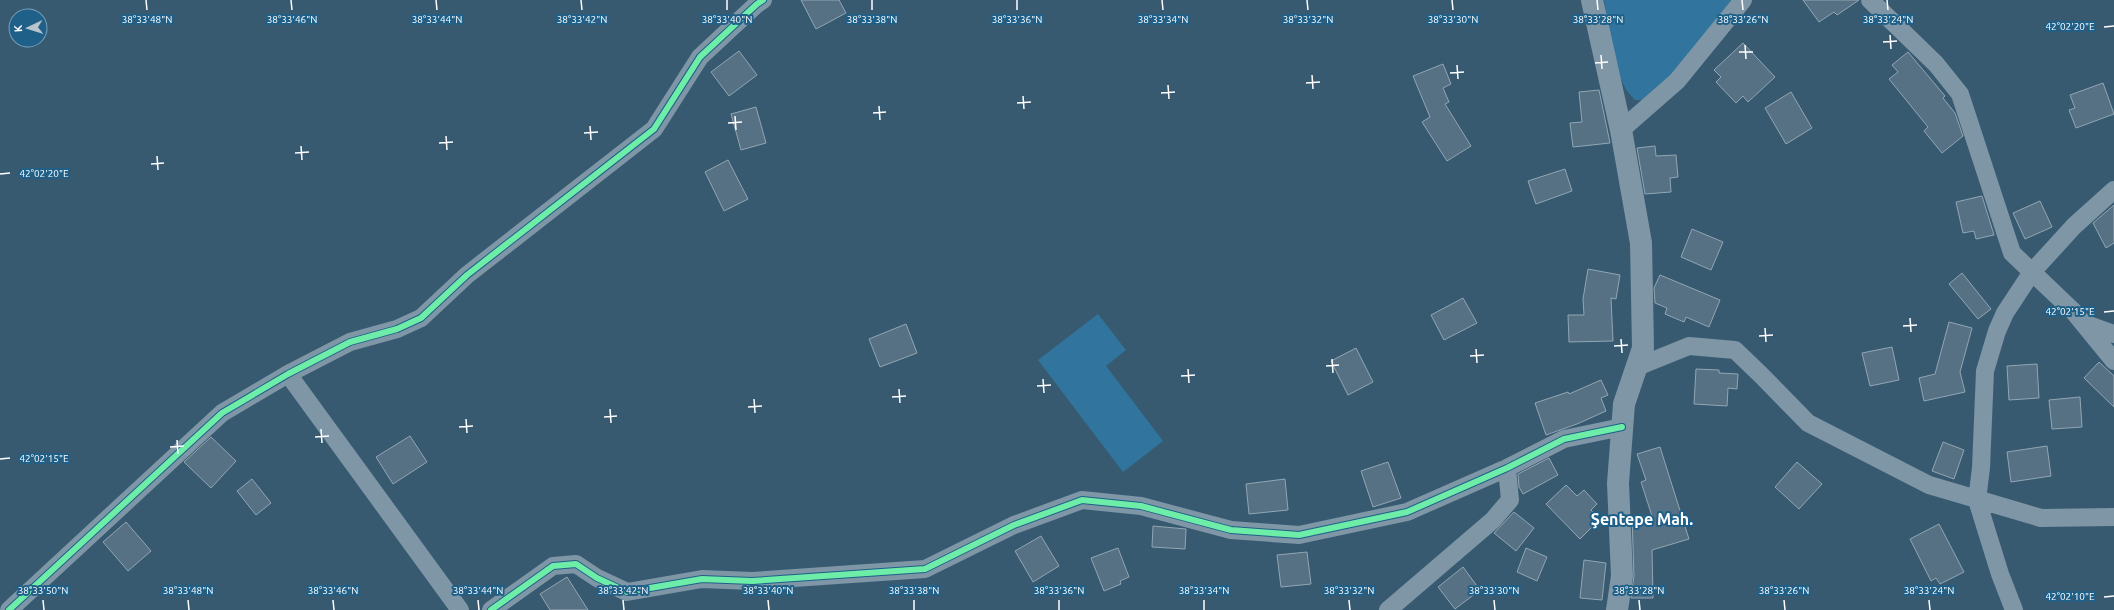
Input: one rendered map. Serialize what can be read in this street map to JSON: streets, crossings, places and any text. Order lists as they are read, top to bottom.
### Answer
{
  "districts": ["Şentepe Mah."],
  "north": "left",
  "coordinates": [
    "38°33'48\"N",
    "38°33'46\"N",
    "38°33'44\"N",
    "38°33'42\"N",
    "38°33'40\"N",
    "38°33'38\"N",
    "38°33'36\"N",
    "38°33'34\"N",
    "38°33'32\"N",
    "38°33'30\"N",
    "38°33'28\"N",
    "38°33'26\"N",
    "38°33'24\"N",
    "42°02'20\"E",
    "42°02'15\"E",
    "38°33'50\"N",
    "42°02'10\"E"
  ]
}
